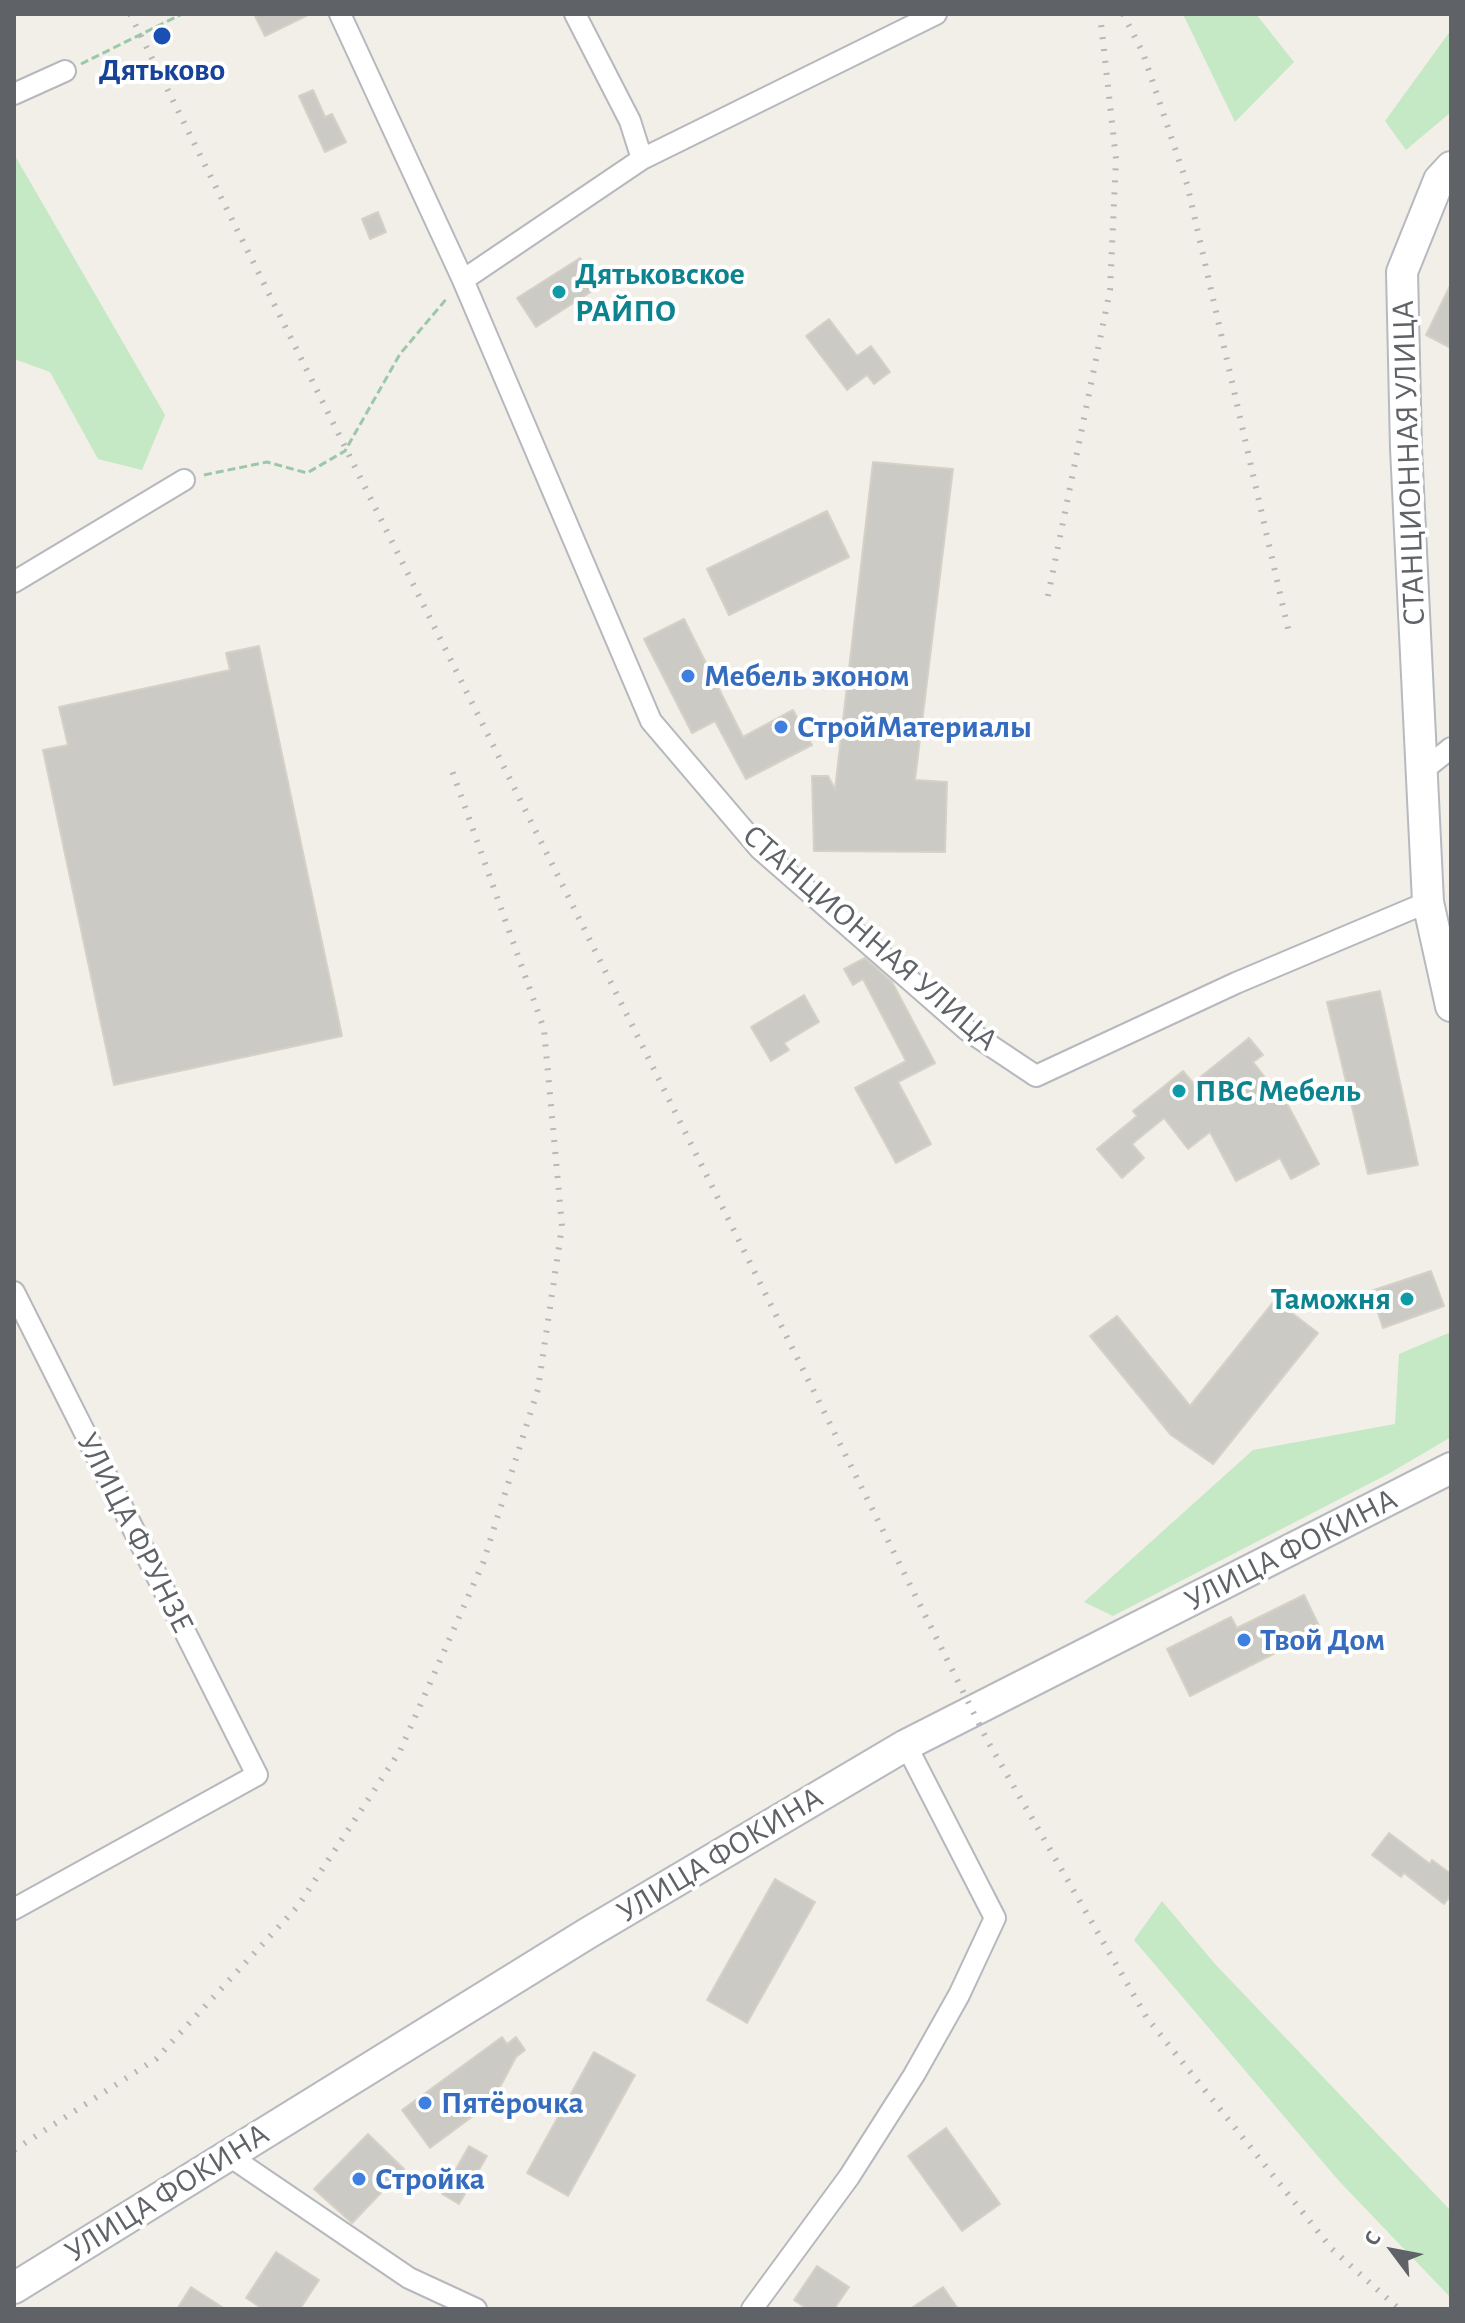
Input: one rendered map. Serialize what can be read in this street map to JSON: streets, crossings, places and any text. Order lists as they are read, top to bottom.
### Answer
{
  "streets": {
    "main road": ["СТАНЦИОННАЯ УЛИЦА", "УЛИЦА ФОКИНА"],
    "street": ["УЛИЦА ФРУНЗЕ"]
  },
  "places": [
    "Дятьково",
    "Дятьковское РАЙПО",
    "Мебель эконом",
    "СтройМатериалы",
    "ПВС Мебель",
    "Таможня",
    "Твой Дом",
    "Пятёрочка",
    "Стройка"
  ],
  "north": "top left"
}
